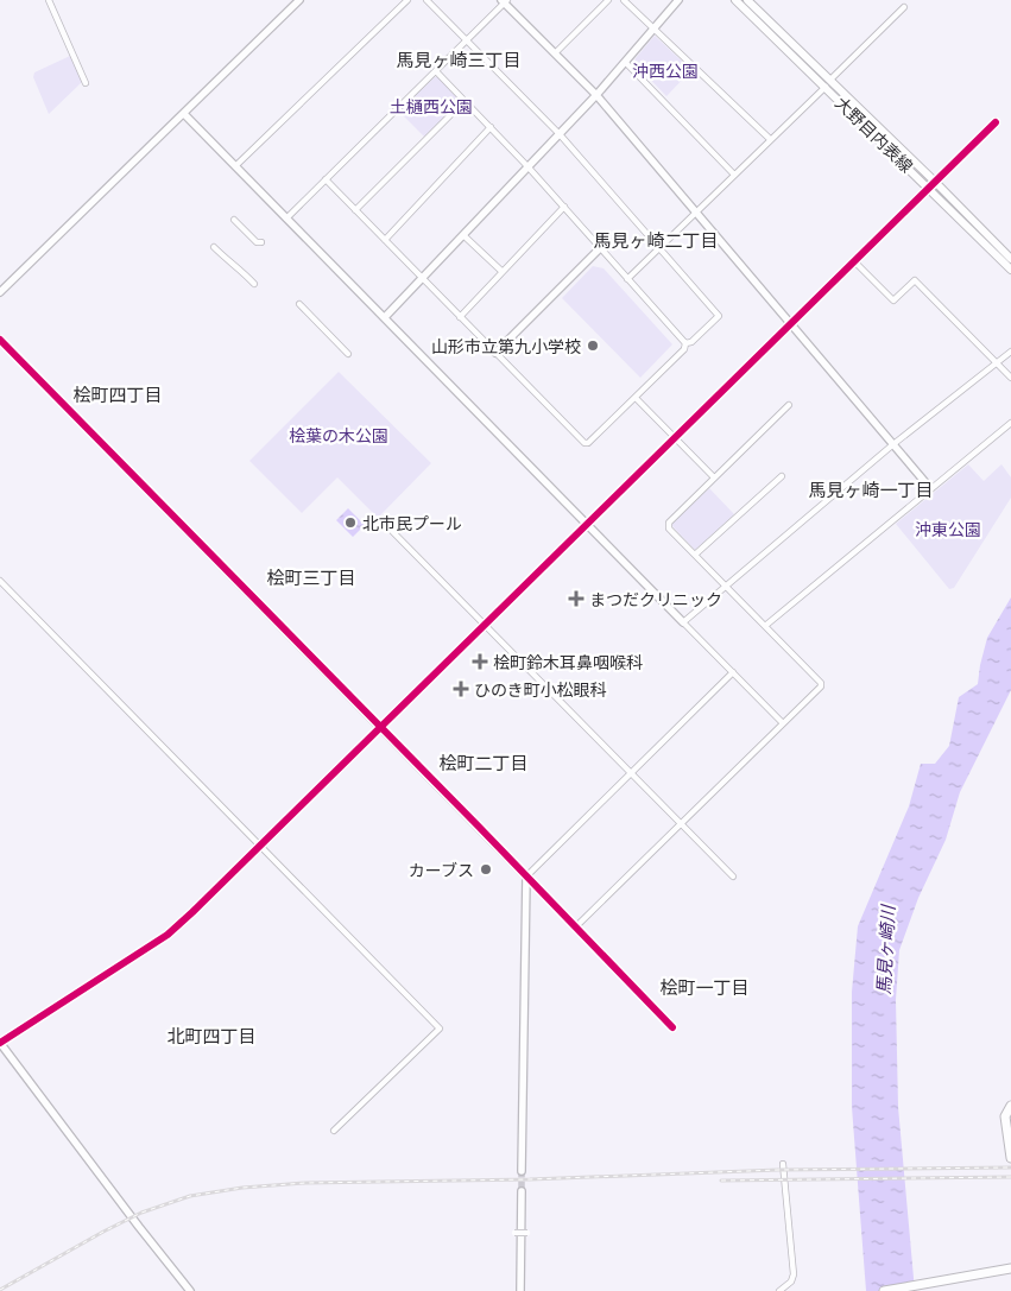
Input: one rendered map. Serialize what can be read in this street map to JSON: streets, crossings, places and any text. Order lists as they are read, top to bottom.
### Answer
{
  "streets": {
    "main road": ["大野目内表線"]
  },
  "districts": [
    "馬見ヶ崎三丁目",
    "馬見ヶ崎二丁目",
    "桧町四丁目",
    "馬見ヶ崎一丁目",
    "桧町三丁目",
    "桧町二丁目",
    "桧町一丁目",
    "北町四丁目"
  ],
  "water": ["馬見ヶ崎川"],
  "parks": [
    "沖西公園",
    "土樋西公園",
    "桧葉の木公園",
    "沖東公園"
  ],
  "places": {
    "other": ["山形市立第九小学校", "北市民プール", "カーブス"],
    "health": ["まつだクリニック", "桧町鈴木耳鼻咽喉科", "ひのき町小松眼科"]
  }
}
